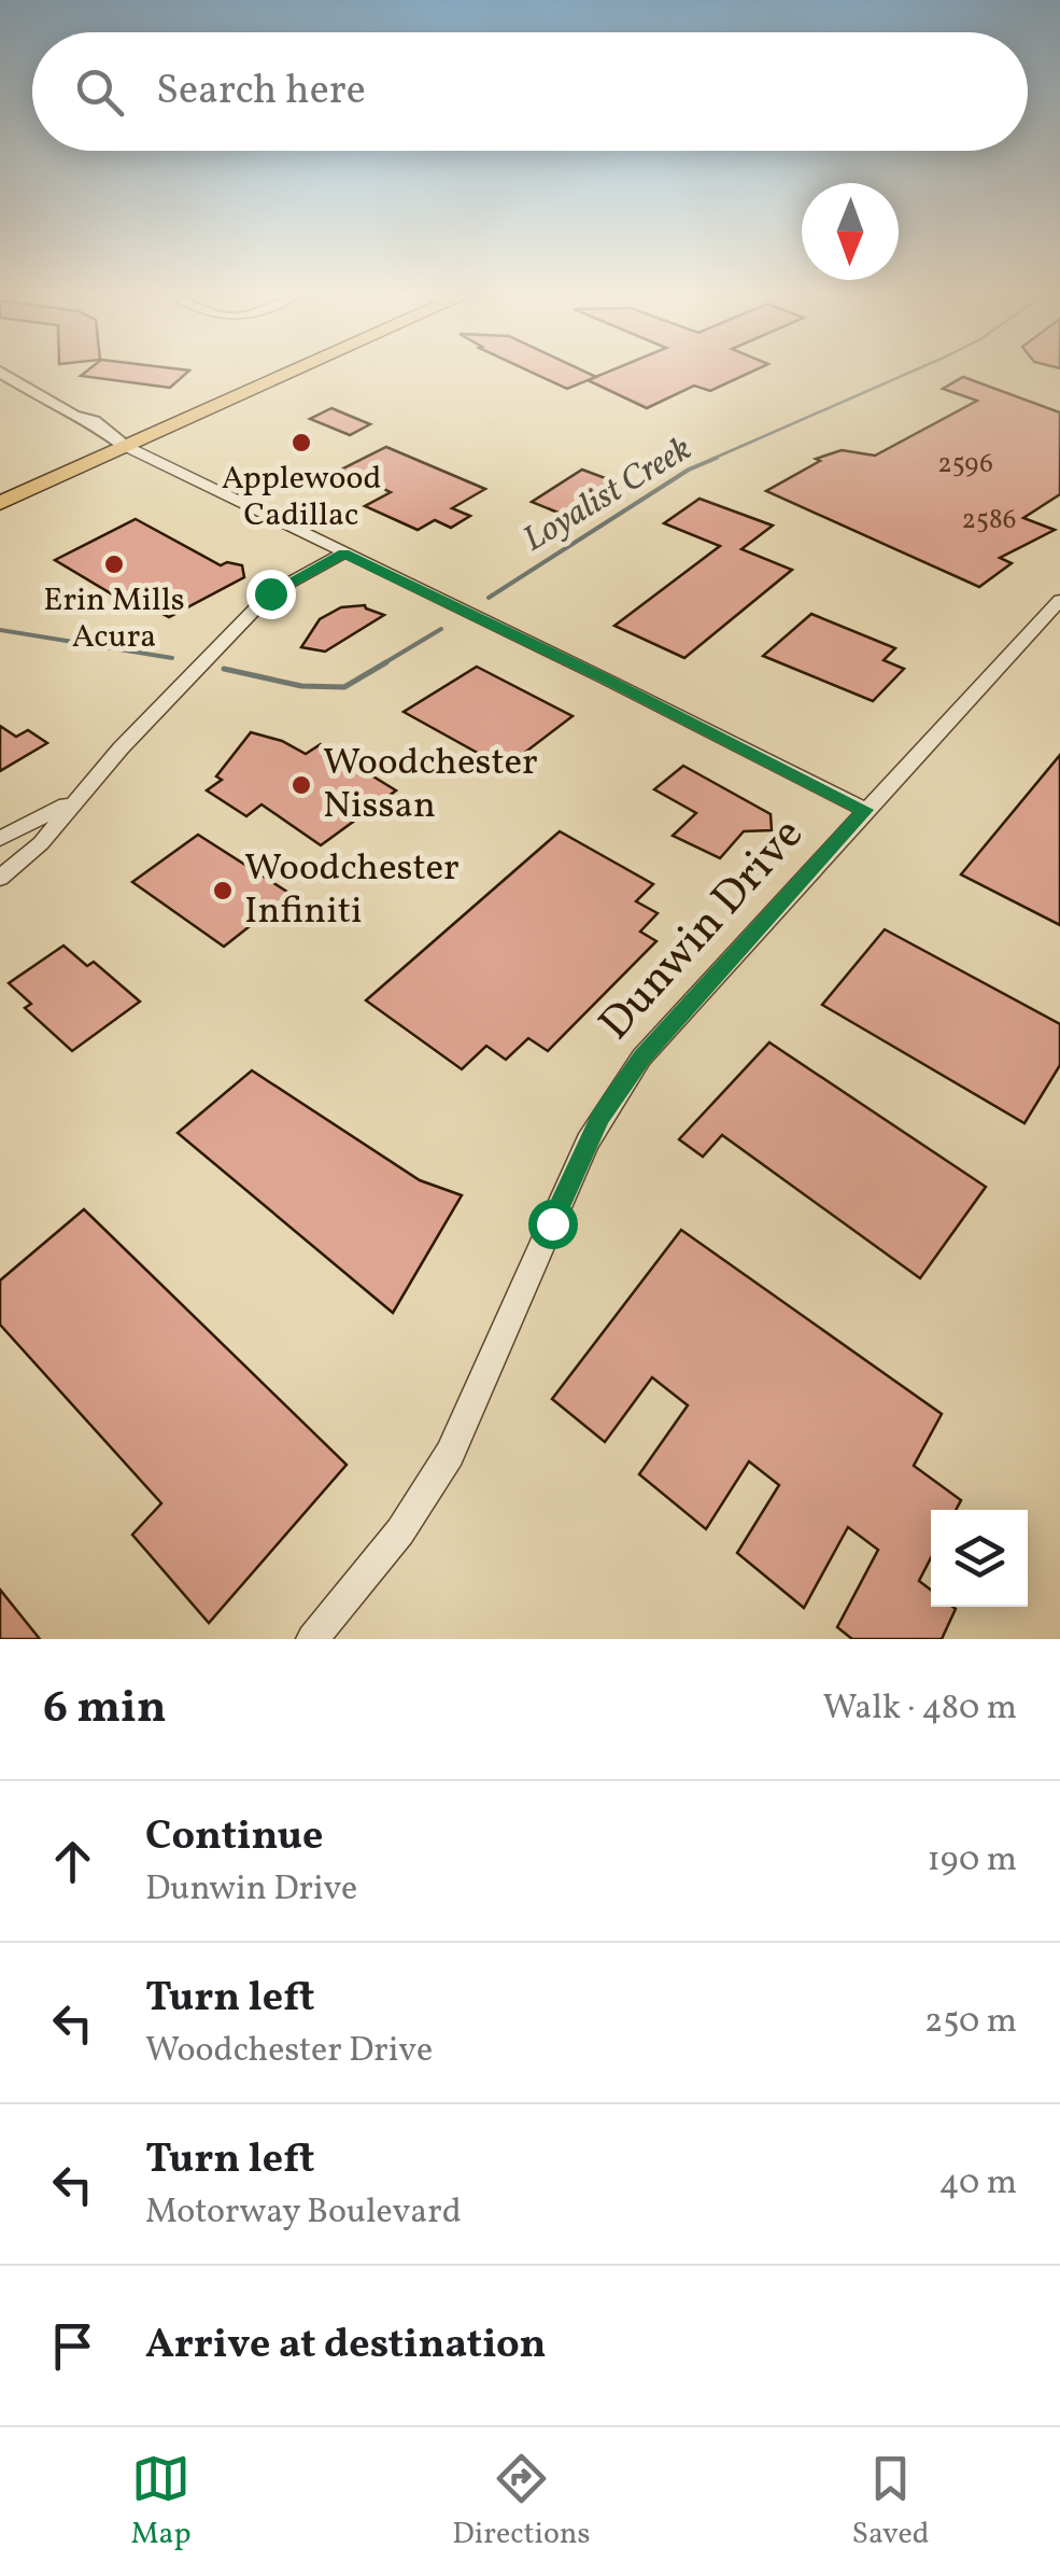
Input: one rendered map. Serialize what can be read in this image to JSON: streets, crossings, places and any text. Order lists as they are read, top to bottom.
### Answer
{
  "streets": {
    "street": ["Dunwin Drive"]
  },
  "water": ["Loyalist Creek"],
  "places": [
    "Applewood Cadillac",
    "Erin Mills Acura",
    "Woodchester Nissan",
    "Woodchester Infiniti"
  ],
  "house_numbers": ["2596", "2586"],
  "north": "bottom",
  "page": {
    "search": "Search here",
    "heading": ["6 min", "Walk · 480 m"],
    "list": [
      ["Continue", "Dunwin Drive", "190 m"],
      ["Turn left", "Woodchester Drive", "250 m"],
      ["Turn left", "Motorway Boulevard", "40 m"],
      "Arrive at destination"
    ],
    "nav": ["Map", "Directions", "Saved"]
  }
}
